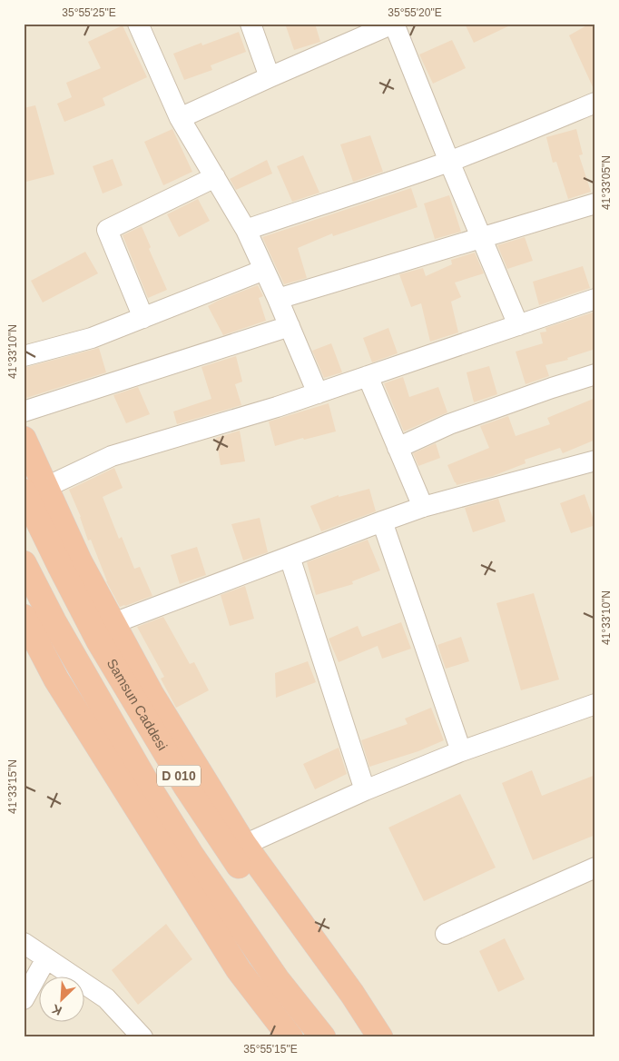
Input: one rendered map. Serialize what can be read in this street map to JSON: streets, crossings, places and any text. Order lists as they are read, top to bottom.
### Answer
{
  "streets": {
    "highway": ["Samsun Caddesi", "D 010"]
  },
  "north": "bottom left",
  "coordinates": [
    "35°55'25\"E",
    "35°55'20\"E",
    "41°33'05\"N",
    "41°33'10\"N",
    "41°33'15\"N",
    "35°55'15\"E"
  ]
}
